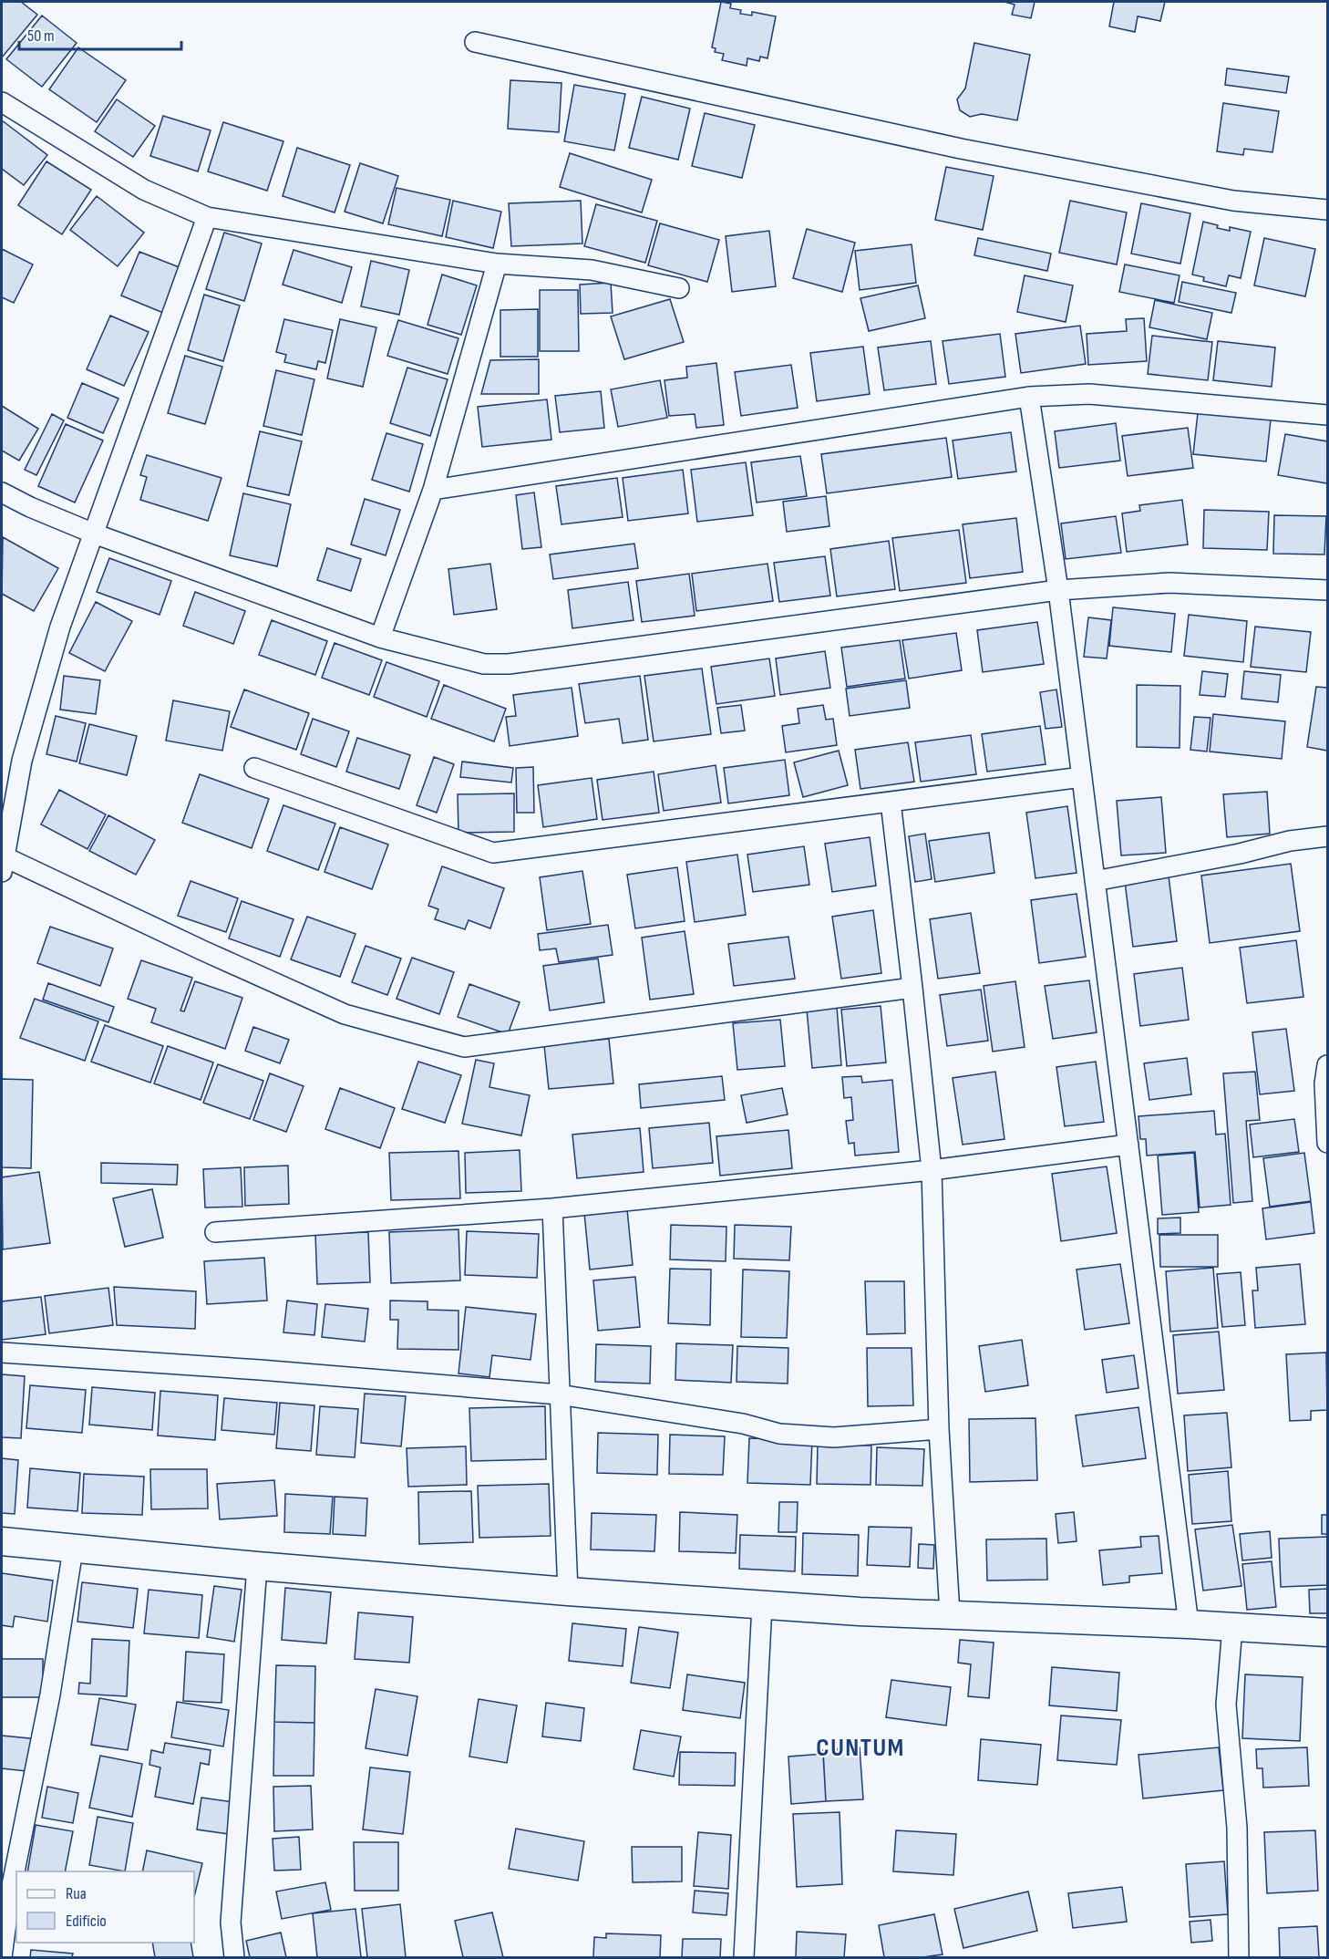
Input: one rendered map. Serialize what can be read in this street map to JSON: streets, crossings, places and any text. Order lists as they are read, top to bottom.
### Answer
{
  "districts": ["CUNTUM"],
  "legend": ["Rua", "Edifício"],
  "scale_bar": "50 m"
}
